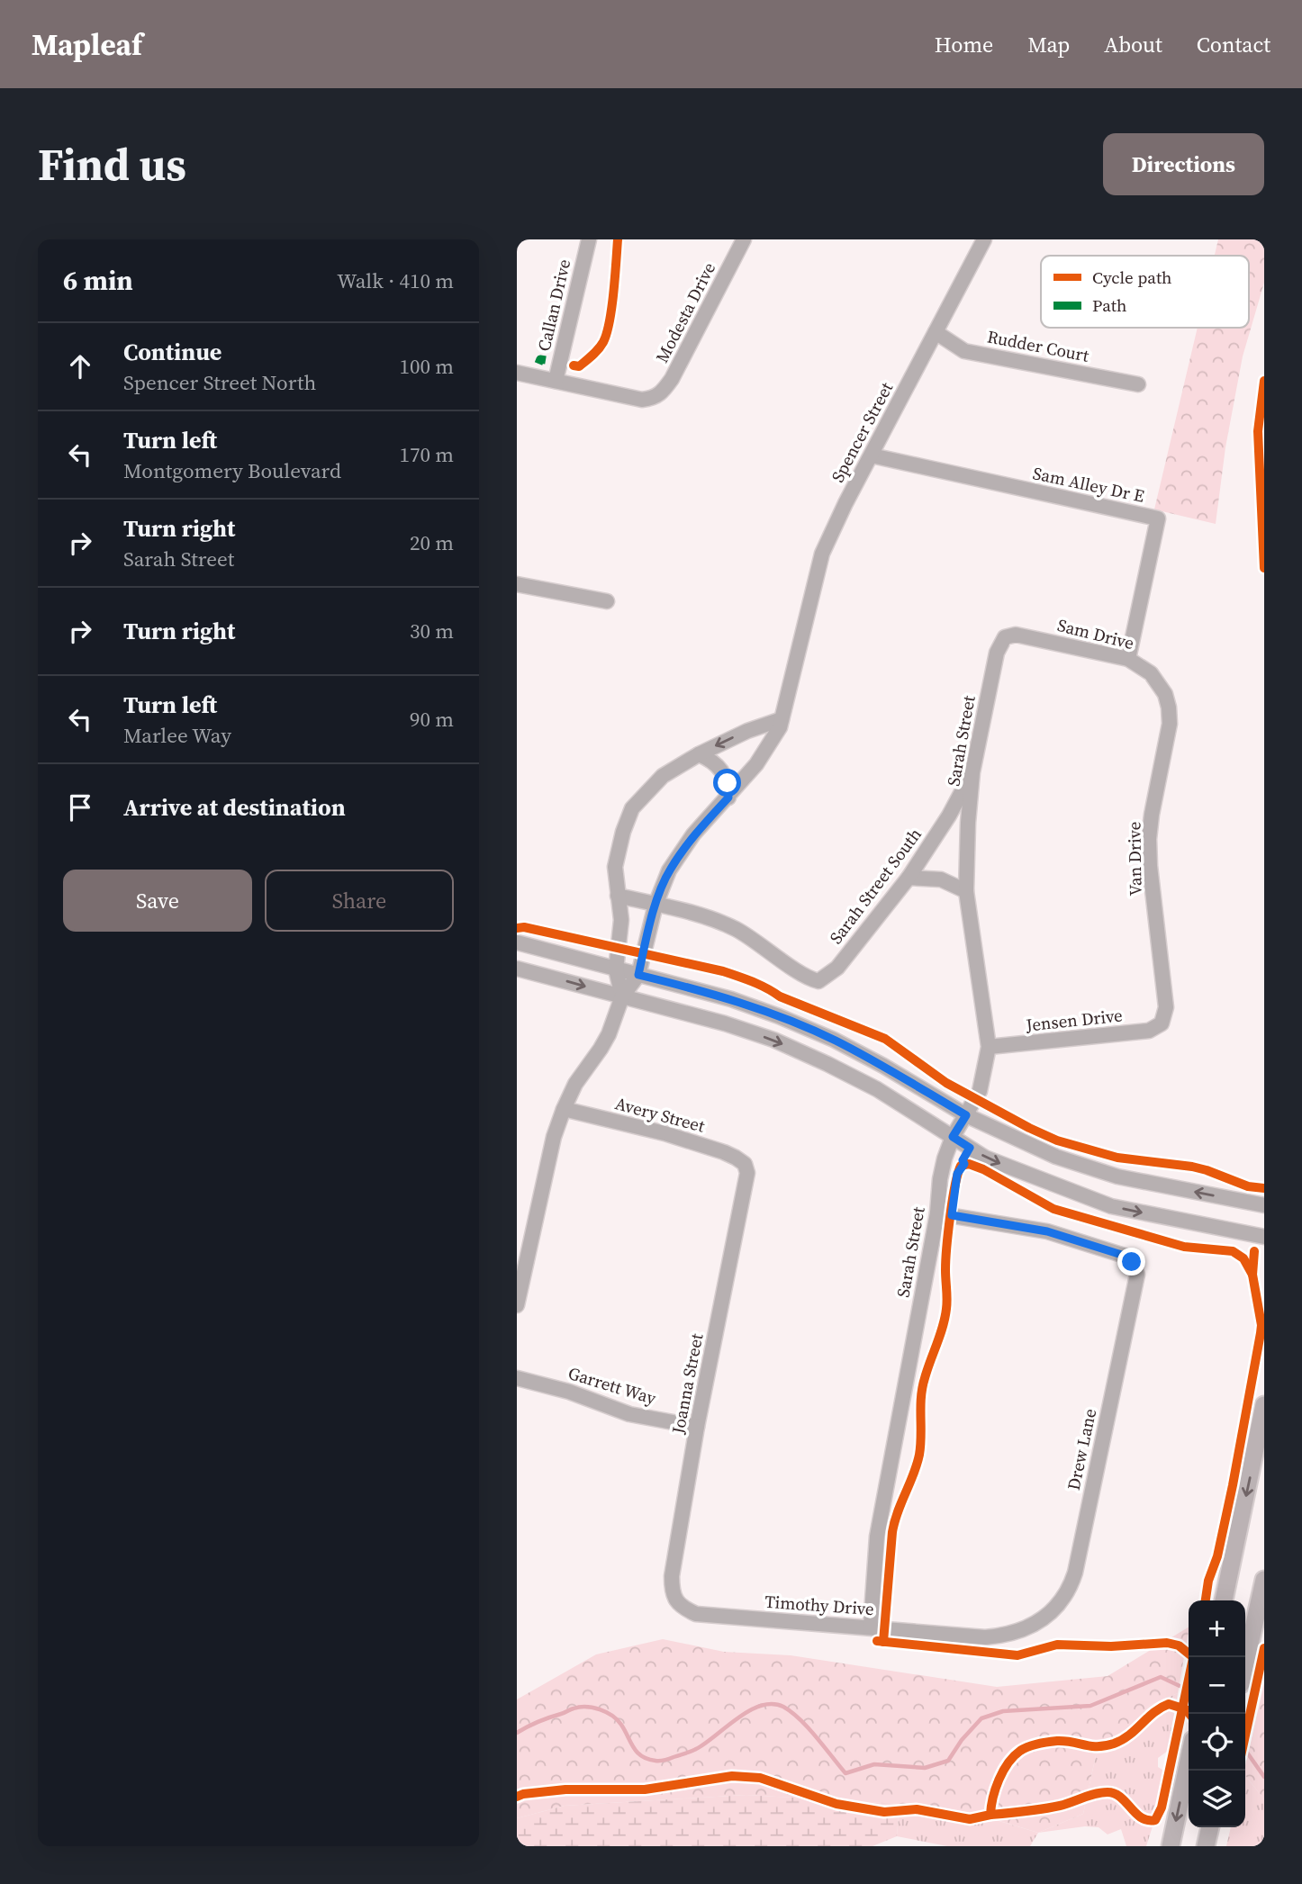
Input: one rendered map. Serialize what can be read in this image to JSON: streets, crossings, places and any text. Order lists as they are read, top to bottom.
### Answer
{
  "streets": {
    "street": [
      "Callan Drive",
      "Modesta Drive",
      "Rudder Court",
      "Spencer Street",
      "Sam Alley Dr E",
      "Sam Drive",
      "Sarah Street",
      "Van Drive",
      "Sarah Street South",
      "Jensen Drive",
      "Avery Street",
      "Joanna Street",
      "Garrett Way",
      "Drew Lane",
      "Timothy Drive"
    ]
  },
  "crossings": [
    ["Callan Drive", "Modesta Drive"],
    ["Rudder Court", "Spencer Street"],
    ["Spencer Street", "Sam Alley Dr E"],
    ["Spencer Street", "Sarah Street South"],
    ["Sam Alley Dr E", "Sam Drive"],
    ["Sam Drive", "Sarah Street"],
    ["Sam Drive", "Van Drive"],
    ["Sarah Street", "Sarah Street South"],
    ["Sarah Street", "Jensen Drive"],
    ["Sarah Street", "Drew Lane"],
    ["Sarah Street", "Timothy Drive"],
    ["Van Drive", "Jensen Drive"],
    ["Avery Street", "Joanna Street"],
    ["Joanna Street", "Garrett Way"],
    ["Joanna Street", "Timothy Drive"],
    ["Drew Lane", "Timothy Drive"]
  ],
  "legend": ["Cycle path", "Path"],
  "page": {
    "header": "Mapleaf",
    "nav": [
      "Home",
      "Map",
      "About",
      "Contact"
    ],
    "buttons": [
      "Directions",
      ["Save", "Share"]
    ],
    "title": "Find us",
    "heading": ["6 min", "Walk · 410 m"],
    "list": [
      ["Continue", "Spencer Street North", "100 m"],
      ["Turn left", "Montgomery Boulevard", "170 m"],
      ["Turn right", "Sarah Street", "20 m"],
      ["Turn right", "30 m"],
      ["Turn left", "Marlee Way", "90 m"],
      "Arrive at destination"
    ],
    "map_buttons": ["+", "−"]
  }
}
